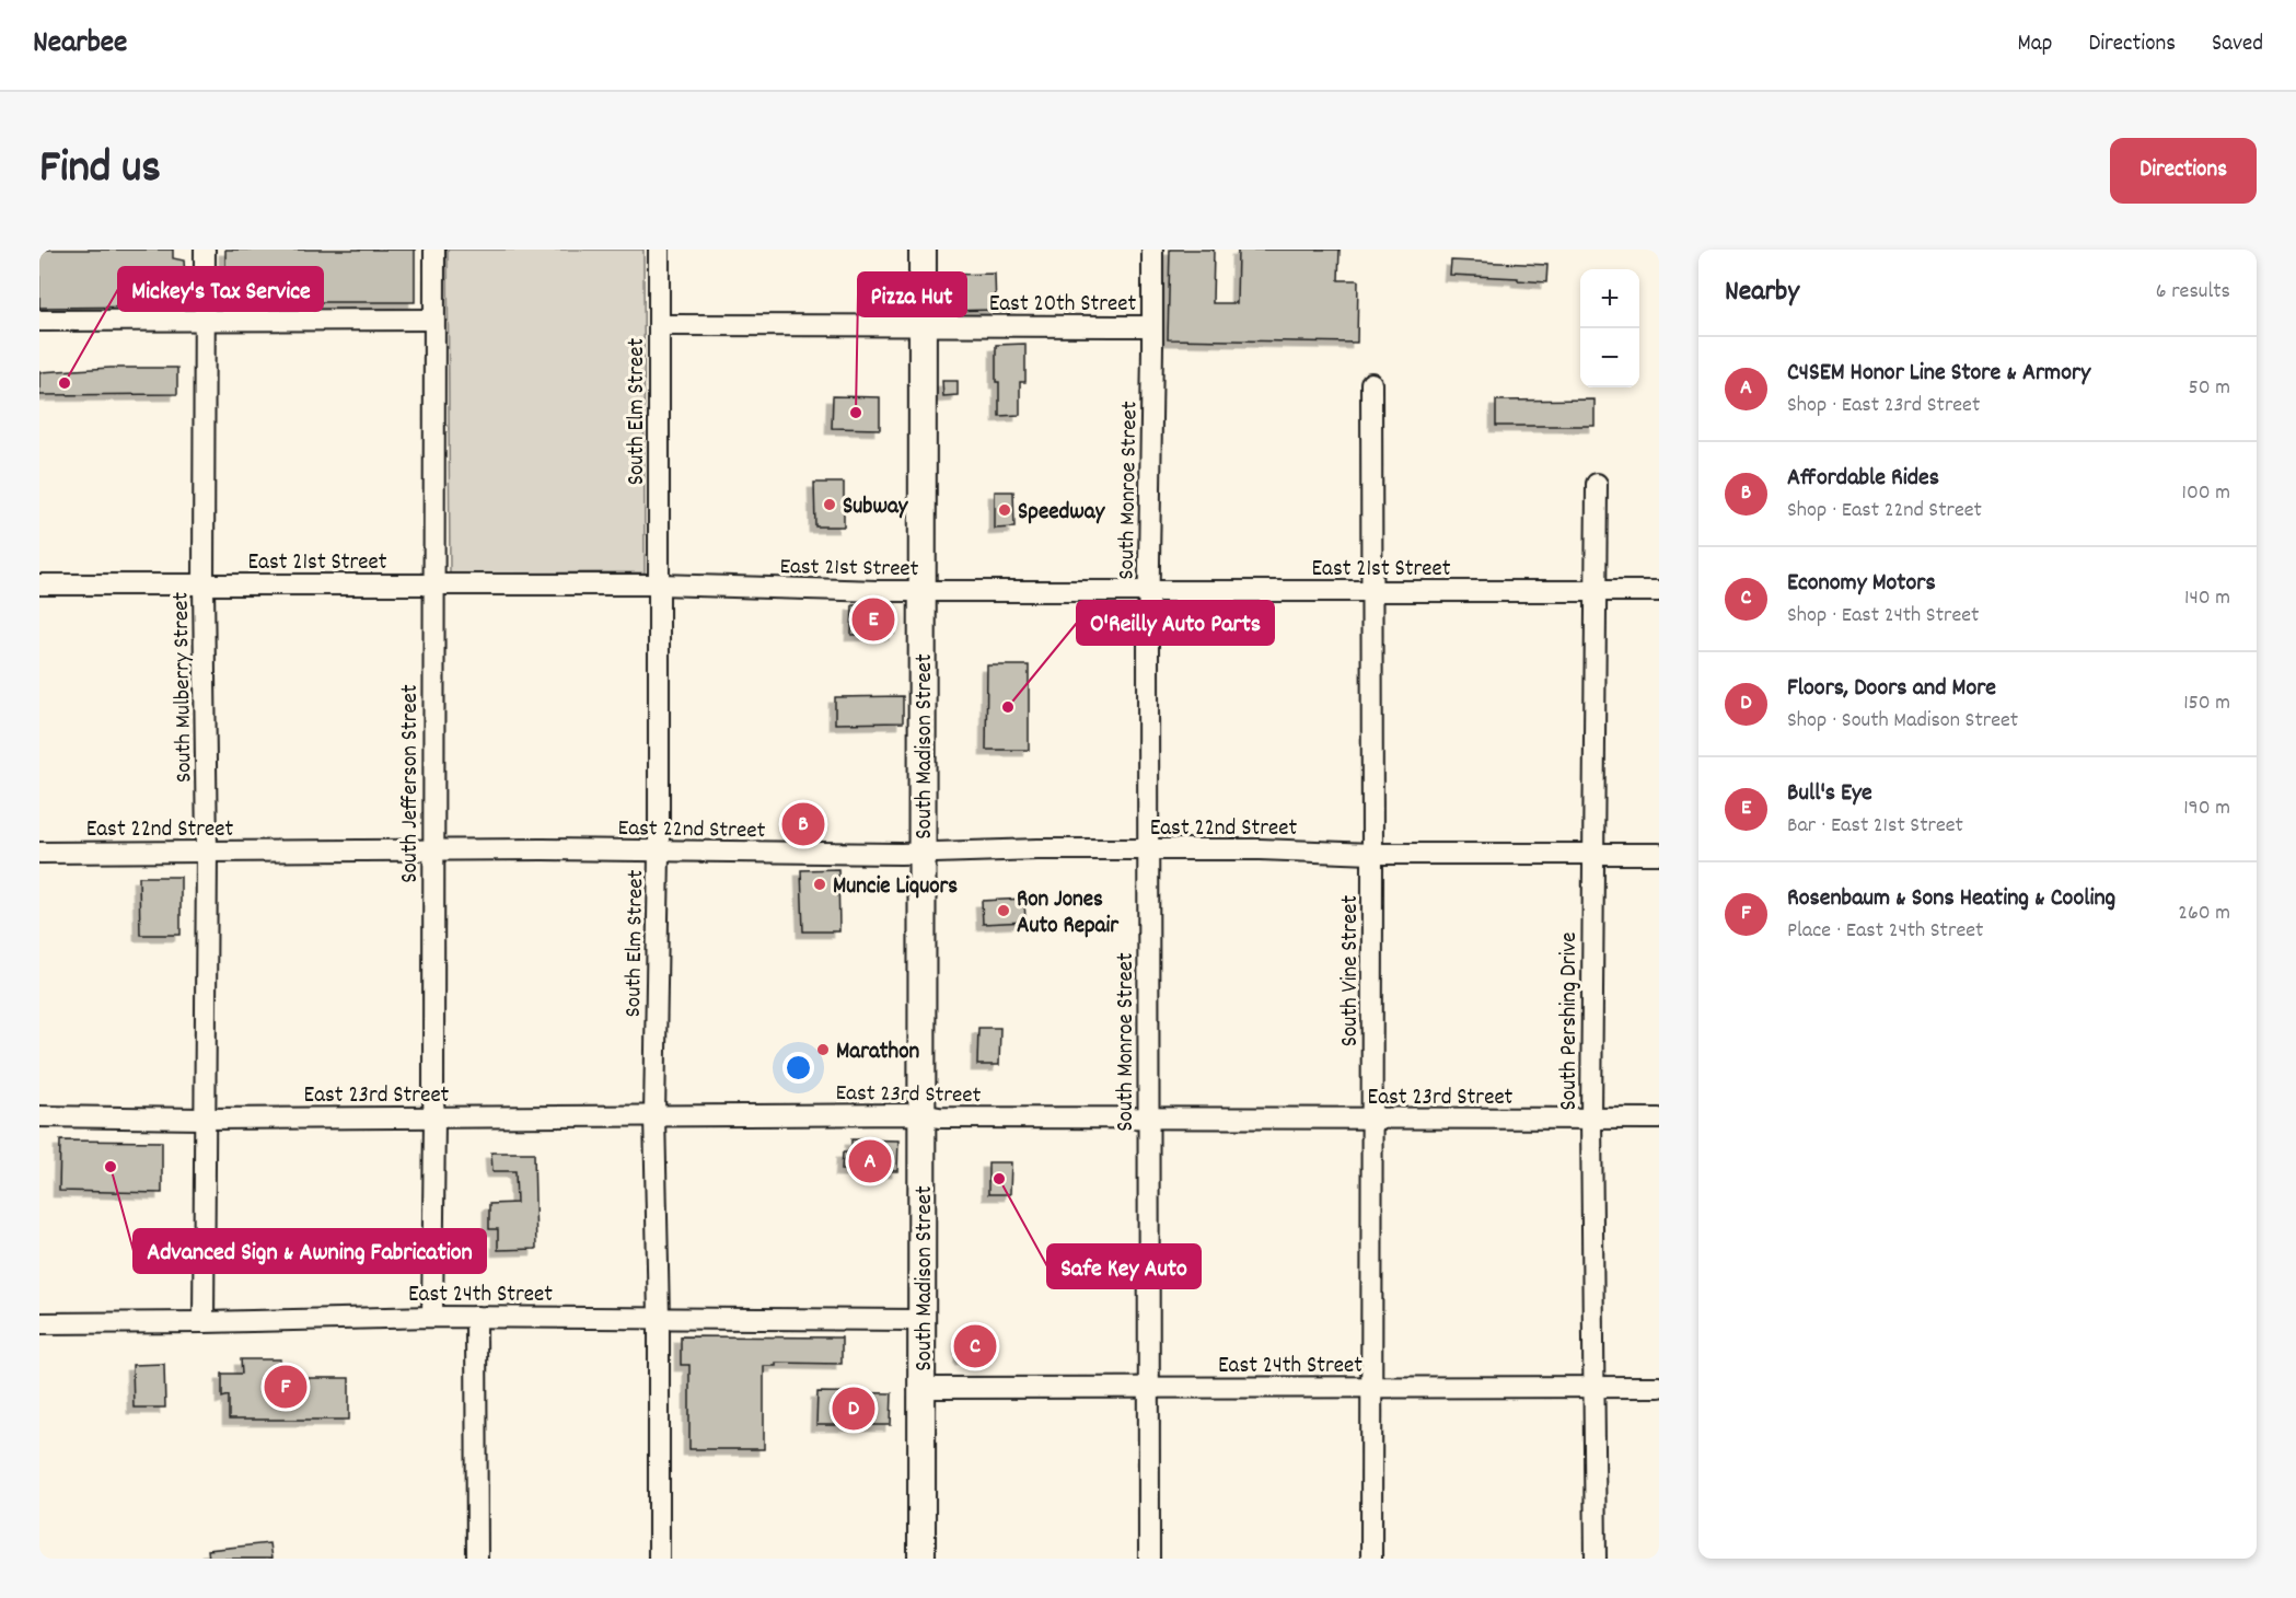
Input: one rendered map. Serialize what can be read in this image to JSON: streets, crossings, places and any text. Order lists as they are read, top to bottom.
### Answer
{
  "streets": {
    "main road": ["South Madison Street"],
    "street": [
      "East 20th Street",
      "South Elm Street",
      "South Monroe Street",
      "East 21st Street",
      "South Mulberry Street",
      "South Jefferson Street",
      "East 22nd Street",
      "South Vine Street",
      "South Pershing Drive",
      "East 23rd Street",
      "East 24th Street"
    ]
  },
  "crossings": [
    ["East 20th Street", "South Elm Street"],
    ["East 20th Street", "South Monroe Street"],
    ["East 20th Street", "South Madison Street"],
    ["South Elm Street", "East 21st Street"],
    ["South Elm Street", "East 22nd Street"],
    ["South Elm Street", "East 23rd Street"],
    ["South Elm Street", "East 24th Street"],
    ["South Monroe Street", "East 21st Street"],
    ["South Monroe Street", "East 22nd Street"],
    ["South Monroe Street", "East 23rd Street"],
    ["South Monroe Street", "East 24th Street"],
    ["East 21st Street", "South Mulberry Street"],
    ["East 21st Street", "South Madison Street"],
    ["East 21st Street", "South Jefferson Street"],
    ["East 21st Street", "South Vine Street"],
    ["East 21st Street", "South Pershing Drive"],
    ["South Mulberry Street", "East 22nd Street"],
    ["South Mulberry Street", "East 23rd Street"],
    ["South Mulberry Street", "East 24th Street"],
    ["South Madison Street", "East 22nd Street"],
    ["South Madison Street", "East 23rd Street"],
    ["South Madison Street", "East 24th Street"],
    ["South Jefferson Street", "East 22nd Street"],
    ["South Jefferson Street", "East 23rd Street"],
    ["South Jefferson Street", "East 24th Street"],
    ["East 22nd Street", "South Vine Street"],
    ["East 22nd Street", "South Pershing Drive"],
    ["South Vine Street", "East 23rd Street"],
    ["South Vine Street", "East 24th Street"],
    ["South Pershing Drive", "East 23rd Street"],
    ["South Pershing Drive", "East 24th Street"]
  ],
  "places": [
    "Mickey's Tax Service",
    "Pizza Hut",
    "Subway",
    "Speedway",
    "O'Reilly Auto Parts",
    "Muncie Liquors",
    "Ron Jones Auto Repair",
    "Marathon",
    "Advanced Sign & Awning Fabrication",
    "Safe Key Auto"
  ],
  "page": {
    "header": "Nearbee",
    "nav": ["Map", "Directions", "Saved"],
    "title": "Find us",
    "buttons": "Directions",
    "heading": ["Nearby", "6 results"],
    "map_buttons": ["+", "−"],
    "list": [
      {
        "mark": "A",
        "name": "C4SEM Honor Line Store & Armory",
        "note": "Shop · East 23rd Street",
        "value": "50 m"
      },
      {
        "mark": "B",
        "name": "Affordable Rides",
        "note": "Shop · East 22nd Street",
        "value": "100 m"
      },
      {
        "mark": "C",
        "name": "Economy Motors",
        "note": "Shop · East 24th Street",
        "value": "140 m"
      },
      {
        "mark": "D",
        "name": "Floors, Doors and More",
        "note": "Shop · South Madison Street",
        "value": "150 m"
      },
      {
        "mark": "E",
        "name": "Bull's Eye",
        "note": "Bar · East 21st Street",
        "value": "190 m"
      },
      {
        "mark": "F",
        "name": "Rosenbaum & Sons Heating & Cooling",
        "note": "Place · East 24th Street",
        "value": "260 m"
      }
    ],
    "pins": [
      "E",
      "B",
      "A",
      "C",
      "F",
      "D"
    ]
  }
}
